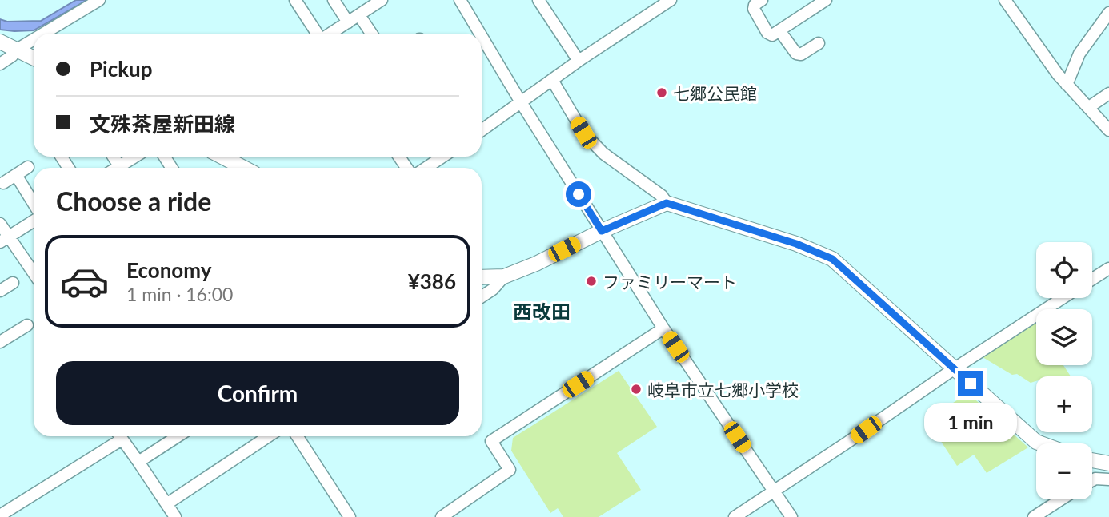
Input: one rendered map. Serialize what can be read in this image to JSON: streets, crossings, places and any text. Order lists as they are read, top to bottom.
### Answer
{
  "districts": ["西改田"],
  "places": ["七郷公民館", "ファミリーマート", "岐阜市立七郷小学校"],
  "page": {
    "banner": ["Pickup", "文殊茶屋新田線"],
    "heading": "Choose a ride",
    "list": [
      {
        "name": "Economy",
        "note": "1 min · 16:00",
        "value": "¥386"
      }
    ],
    "map_buttons": ["+", "−"],
    "buttons": "Confirm",
    "bubble": "1 min"
  }
}
